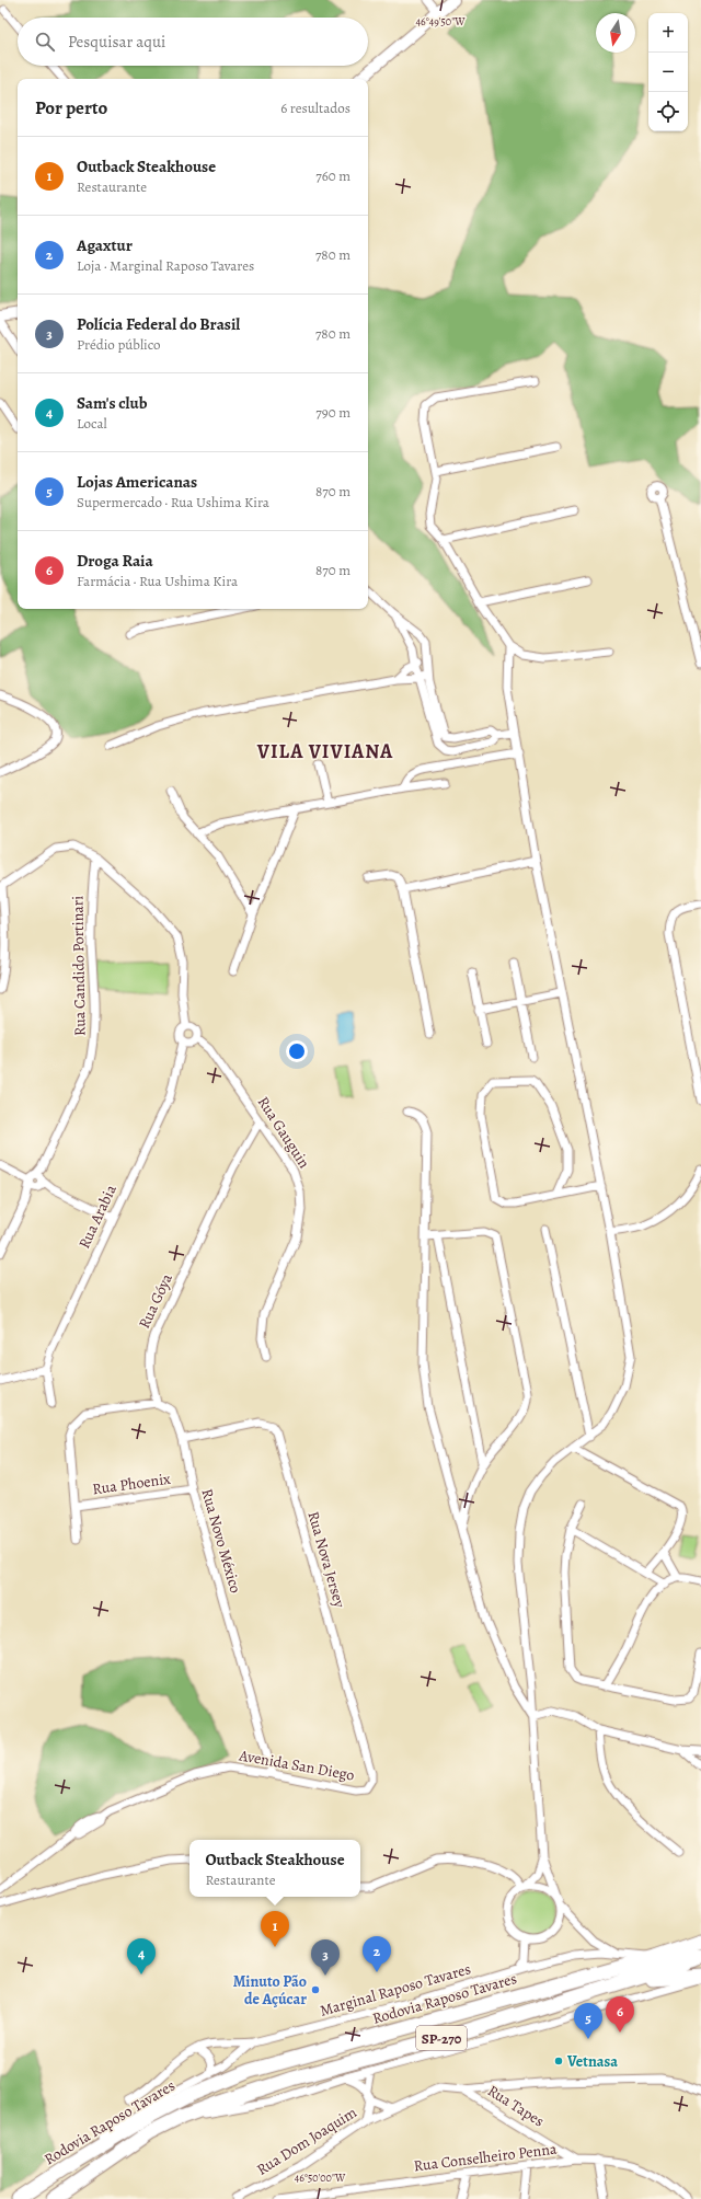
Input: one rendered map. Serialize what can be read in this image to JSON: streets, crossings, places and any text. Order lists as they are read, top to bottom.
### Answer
{
  "streets": {
    "highway": ["Rodovia Raposo Tavares", "SP-270"],
    "street": [
      "Rua Candido Portinari",
      "Rua Gauguin",
      "Rua Arabia",
      "Rua Góya",
      "Rua Phoenix",
      "Rua Novo México",
      "Rua Nova Jersey",
      "Avenida San Diego",
      "Marginal Raposo Tavares",
      "Rua Tapes",
      "Rua Dom Joaquim",
      "Rua Conselheiro Penna"
    ]
  },
  "crossings": [
    ["Rua Candido Portinari", "Rua Arabia"],
    ["Rua Gauguin", "Rua Arabia"],
    ["Rua Gauguin", "Rua Góya"],
    ["Rua Góya", "Rua Novo México"],
    ["Rua Phoenix", "Rua Novo México"],
    ["Rua Novo México", "Rua Nova Jersey"],
    ["Rua Novo México", "Avenida San Diego"],
    ["Rua Nova Jersey", "Avenida San Diego"],
    ["Marginal Raposo Tavares", "Rodovia Raposo Tavares"],
    ["Rua Tapes", "Rua Dom Joaquim"],
    ["Rua Tapes", "Rua Conselheiro Penna"]
  ],
  "districts": ["VILA VIVIANA"],
  "places": ["Minuto Pão de Açúcar", "Vetnasa"],
  "north": "bottom",
  "page": {
    "map_buttons": ["+", "−"],
    "search": "Pesquisar aqui",
    "heading": ["Por perto", "6 resultados"],
    "list": [
      {
        "mark": "1",
        "name": "Outback Steakhouse",
        "note": "Restaurante",
        "value": "760 m"
      },
      {
        "mark": "2",
        "name": "Agaxtur",
        "note": "Loja · Marginal Raposo Tavares",
        "value": "780 m"
      },
      {
        "mark": "3",
        "name": "Polícia Federal do Brasil",
        "note": "Prédio público",
        "value": "780 m"
      },
      {
        "mark": "4",
        "name": "Sam's club",
        "note": "Local",
        "value": "790 m"
      },
      {
        "mark": "5",
        "name": "Lojas Americanas",
        "note": "Supermercado · Rua Ushima Kira",
        "value": "870 m"
      },
      {
        "mark": "6",
        "name": "Droga Raia",
        "note": "Farmácia · Rua Ushima Kira",
        "value": "870 m"
      }
    ],
    "popup": ["Outback Steakhouse", "Restaurante"],
    "pins": [
      "1",
      "2",
      "4",
      "3",
      "6",
      "5"
    ]
  },
  "coordinates": ["46°49'50\"W", "46°50'00\"W"]
}
